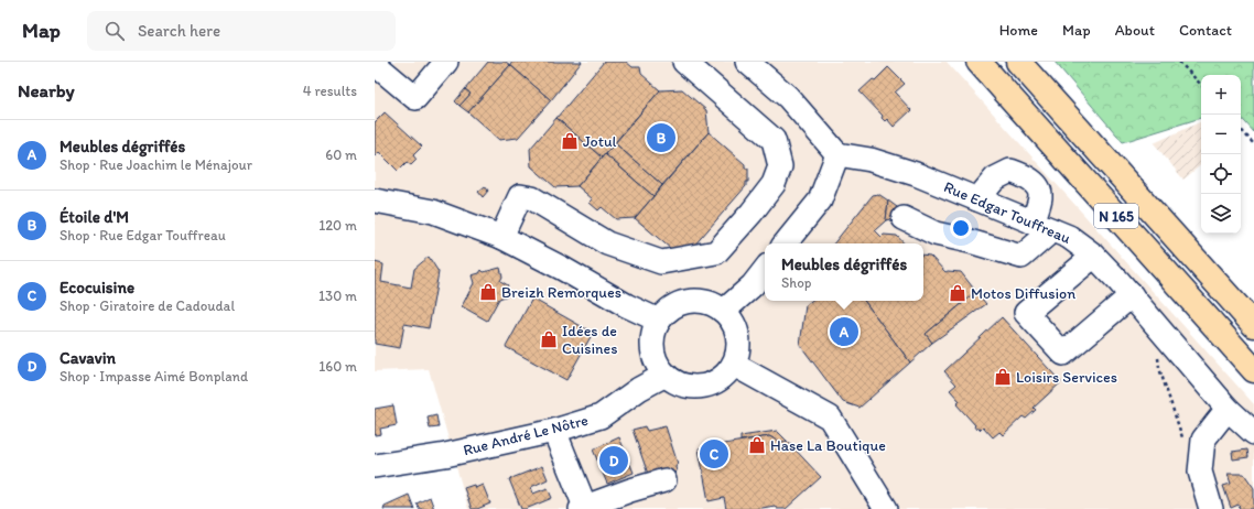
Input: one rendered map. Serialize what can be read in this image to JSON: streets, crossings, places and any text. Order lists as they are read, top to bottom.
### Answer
{
  "streets": {
    "highway": ["N 165"],
    "street": ["Rue Edgar Touffreau", "Rue André Le Nôtre"]
  },
  "places": {
    "shop": [
      "Jotul",
      "Breizh Remorques",
      "Motos Diffusion",
      "Idées de Cuisines",
      "Loisirs Services",
      "Hase La Boutique"
    ]
  },
  "page": {
    "header": "Map",
    "search": "Search here",
    "nav": [
      "Home",
      "Map",
      "About",
      "Contact"
    ],
    "heading": ["Nearby", "4 results"],
    "map_buttons": ["+", "−"],
    "list": [
      {
        "mark": "A",
        "name": "Meubles dégriffés",
        "note": "Shop · Rue Joachim le Ménajour",
        "value": "60 m"
      },
      {
        "mark": "B",
        "name": "Étoile d'M",
        "note": "Shop · Rue Edgar Touffreau",
        "value": "120 m"
      },
      {
        "mark": "C",
        "name": "Ecocuisine",
        "note": "Shop · Giratoire de Cadoudal",
        "value": "130 m"
      },
      {
        "mark": "D",
        "name": "Cavavin",
        "note": "Shop · Impasse Aimé Bonpland",
        "value": "160 m"
      }
    ],
    "pins": [
      "B",
      "A",
      "C",
      "D"
    ],
    "popup": ["Meubles dégriffés", "Shop"]
  }
}
